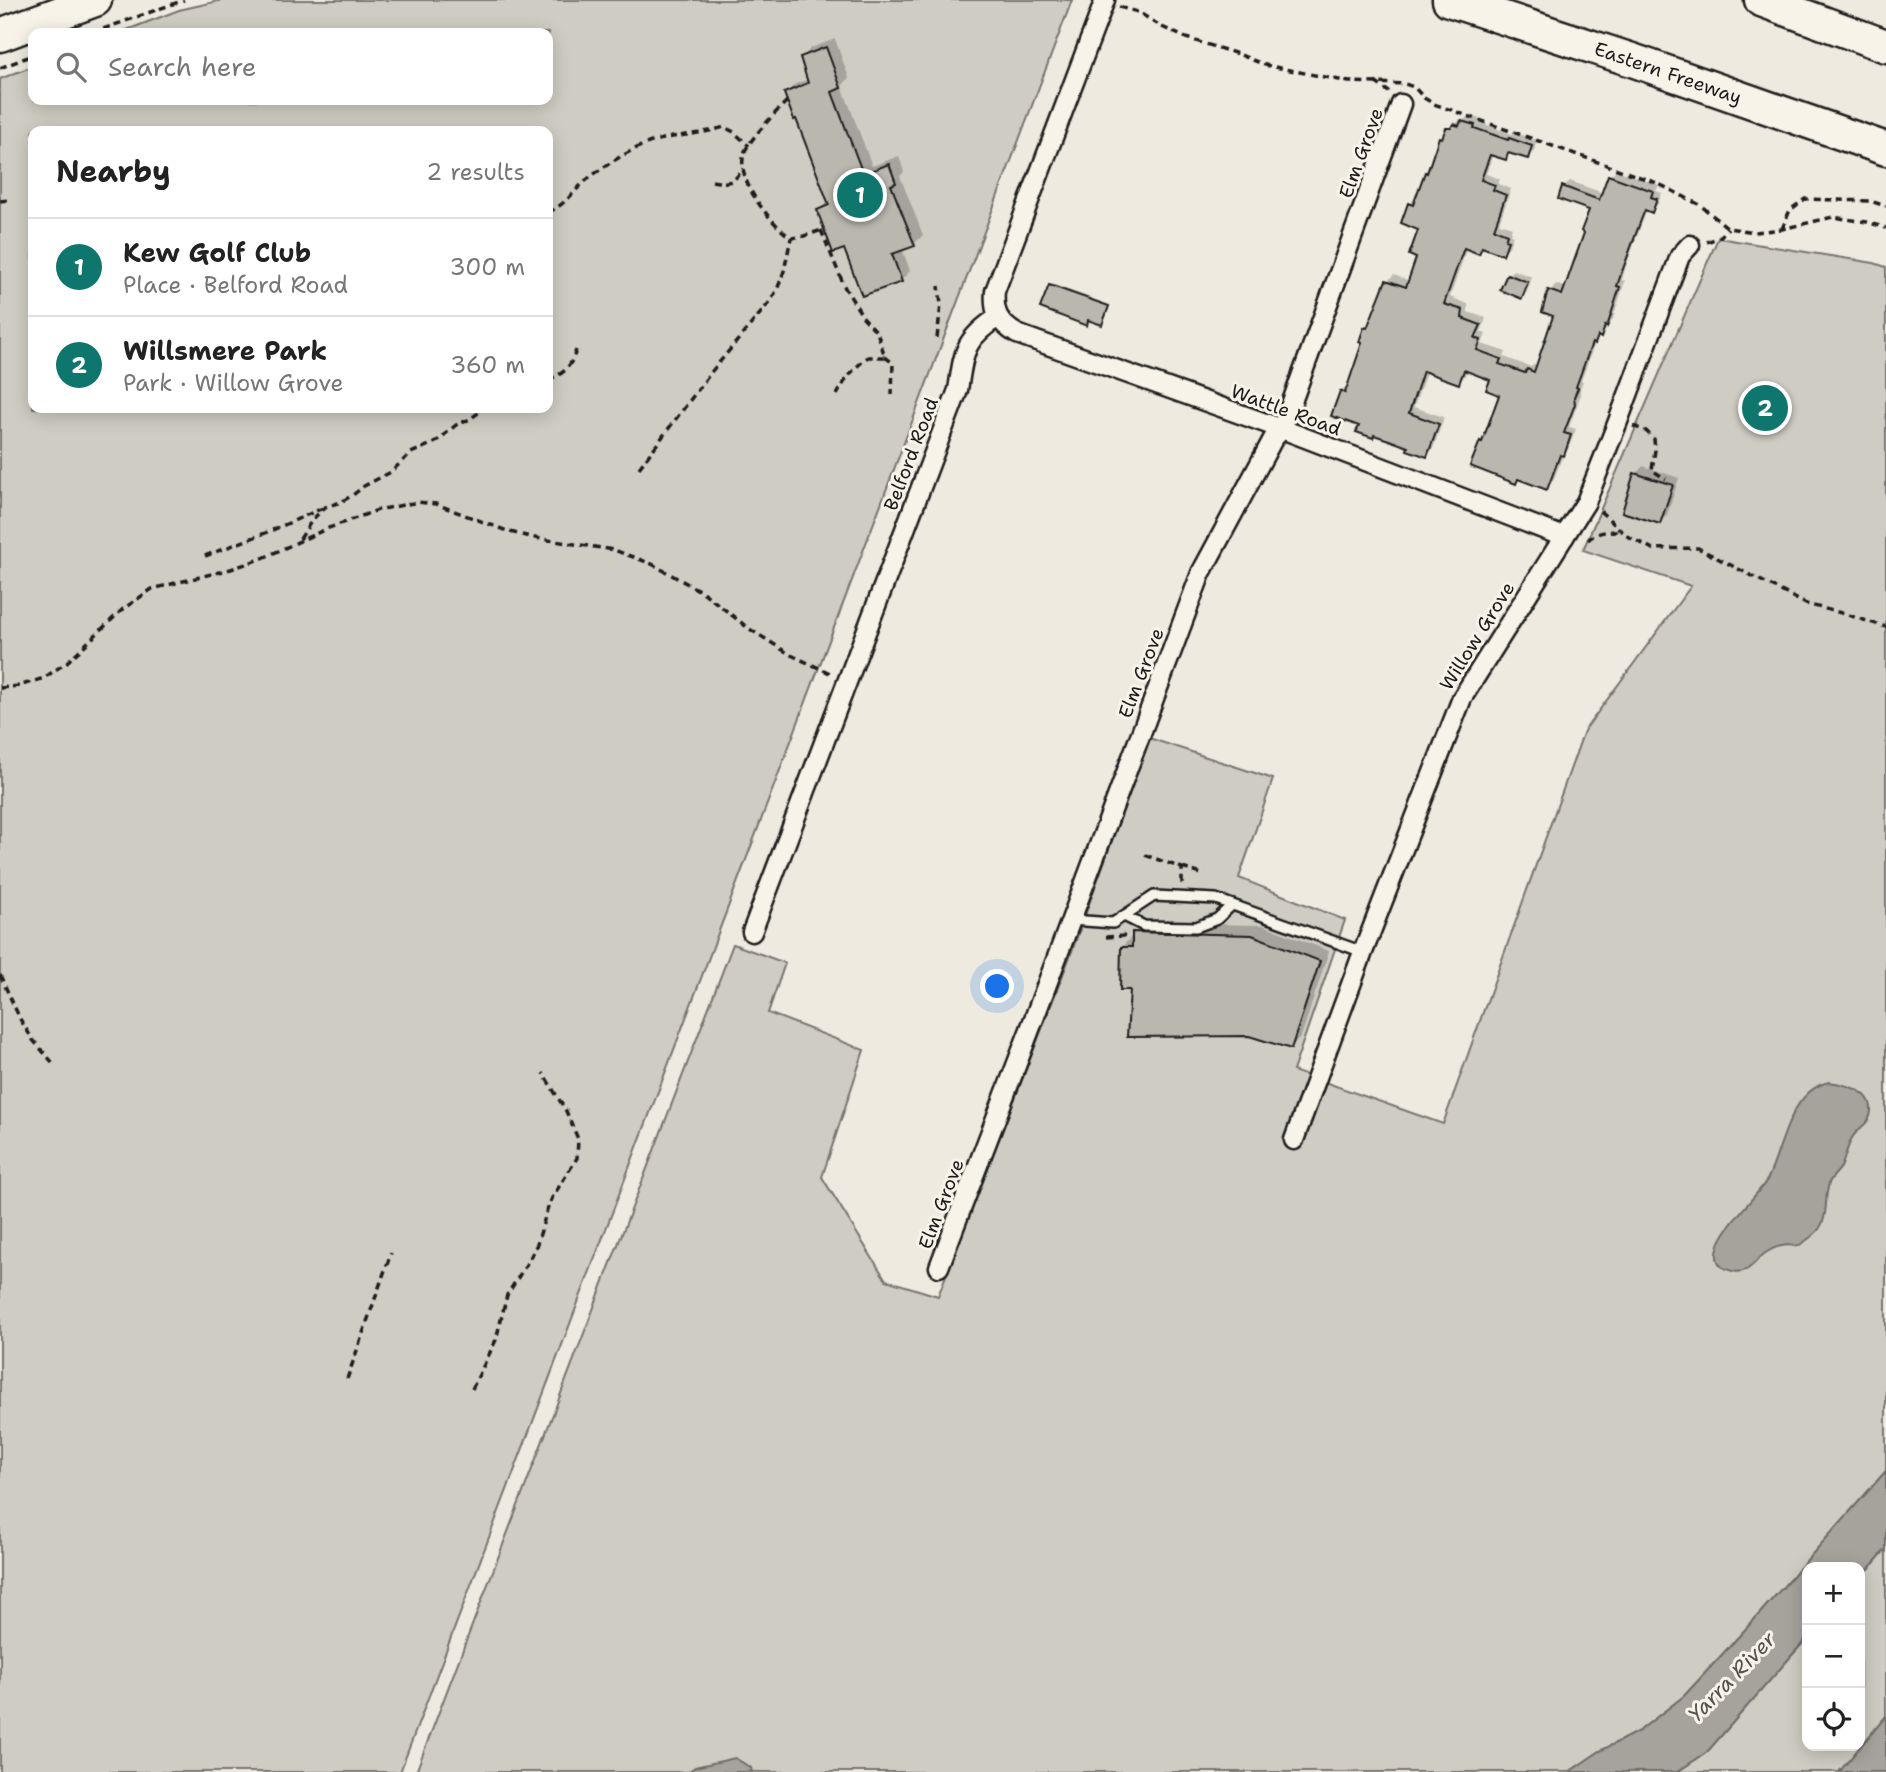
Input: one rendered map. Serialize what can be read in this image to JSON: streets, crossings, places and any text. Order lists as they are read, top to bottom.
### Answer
{
  "streets": {
    "highway": ["Eastern Freeway"],
    "street": [
      "Elm Grove",
      "Wattle Road",
      "Belford Road",
      "Willow Grove"
    ]
  },
  "crossings": [
    ["Elm Grove", "Wattle Road"],
    ["Wattle Road", "Belford Road"],
    ["Wattle Road", "Willow Grove"]
  ],
  "water": ["Yarra River"],
  "page": {
    "search": "Search here",
    "heading": ["Nearby", "2 results"],
    "pins": ["1", "2"],
    "list": [
      {
        "mark": "1",
        "name": "Kew Golf Club",
        "note": "Place · Belford Road",
        "value": "300 m"
      },
      {
        "mark": "2",
        "name": "Willsmere Park",
        "note": "Park · Willow Grove",
        "value": "360 m"
      }
    ],
    "map_buttons": ["+", "−"]
  }
}
